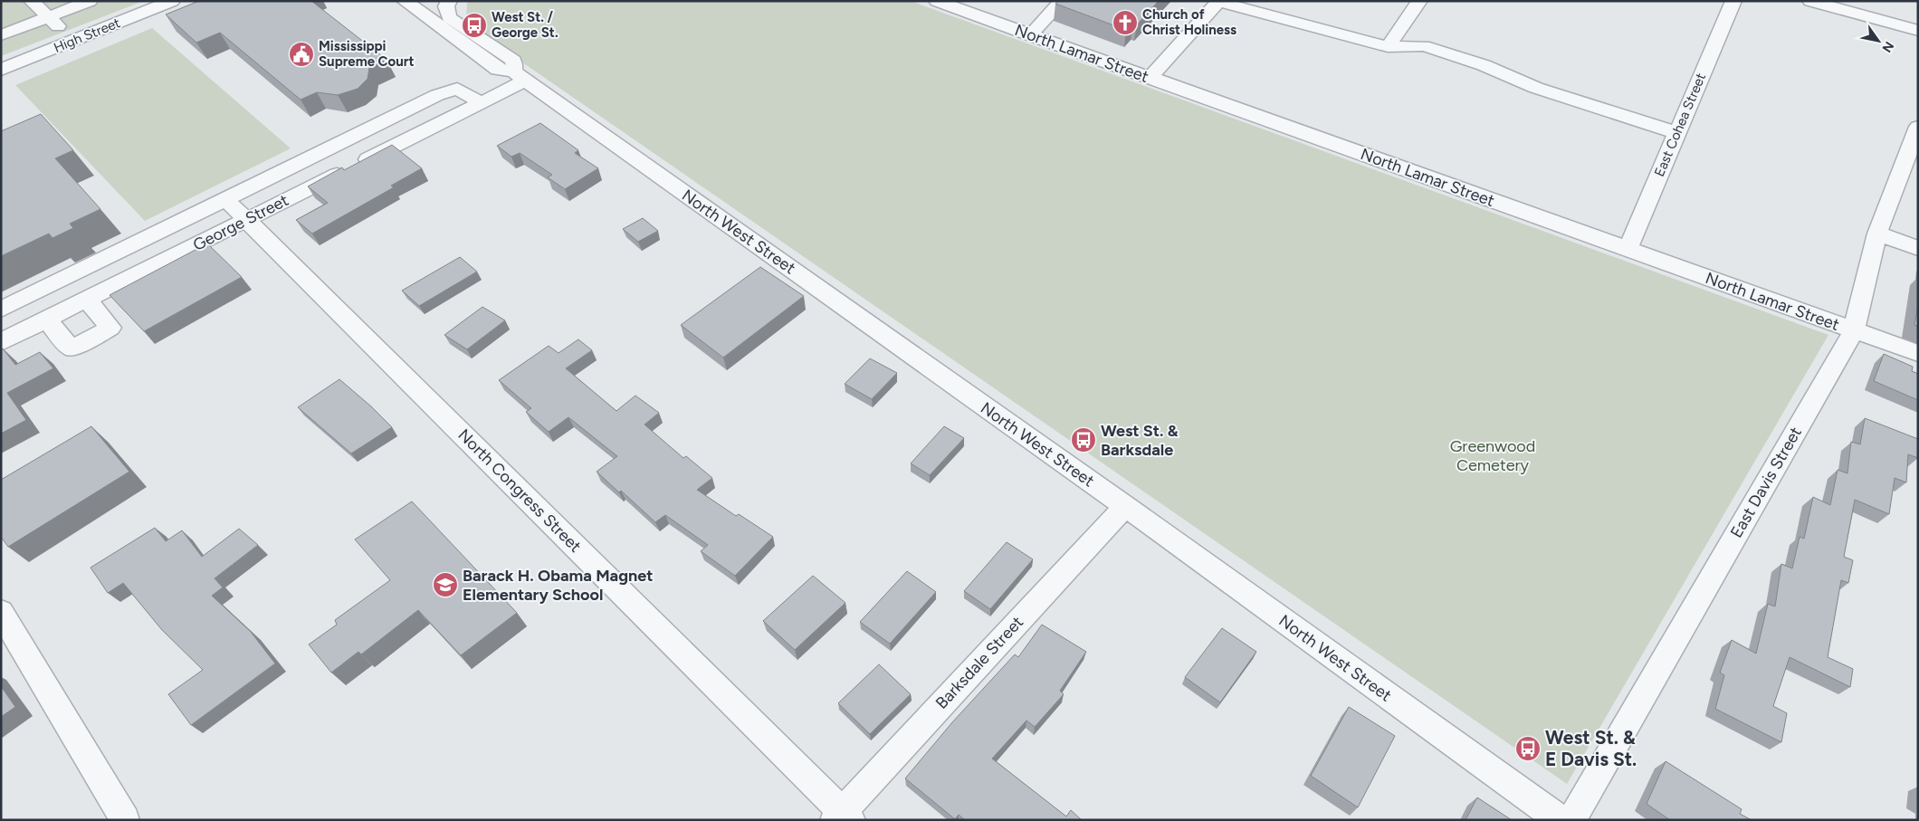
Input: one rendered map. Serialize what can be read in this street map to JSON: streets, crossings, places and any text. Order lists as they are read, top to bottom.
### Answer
{
  "streets": {
    "street": [
      "High Street",
      "North Lamar Street",
      "East Cohea Street",
      "George Street",
      "North West Street",
      "East Davis Street",
      "North Congress Street",
      "Barksdale Street"
    ]
  },
  "crossings": [
    ["North Lamar Street", "East Cohea Street"],
    ["North Lamar Street", "East Davis Street"],
    ["George Street", "North West Street"],
    ["George Street", "North Congress Street"],
    ["North West Street", "Barksdale Street"],
    ["North Congress Street", "Barksdale Street"]
  ],
  "parks": ["Greenwood Cemetery"],
  "places": {
    "church": ["Church of Christ Holiness"],
    "bus stop": ["West St. / George St.", "West St. & Barksdale", "West St. & E Davis St."],
    "public building": ["Mississippi Supreme Court"],
    "school or university": ["Barack H. Obama Magnet Elementary School"]
  },
  "north": "bottom right"
}
